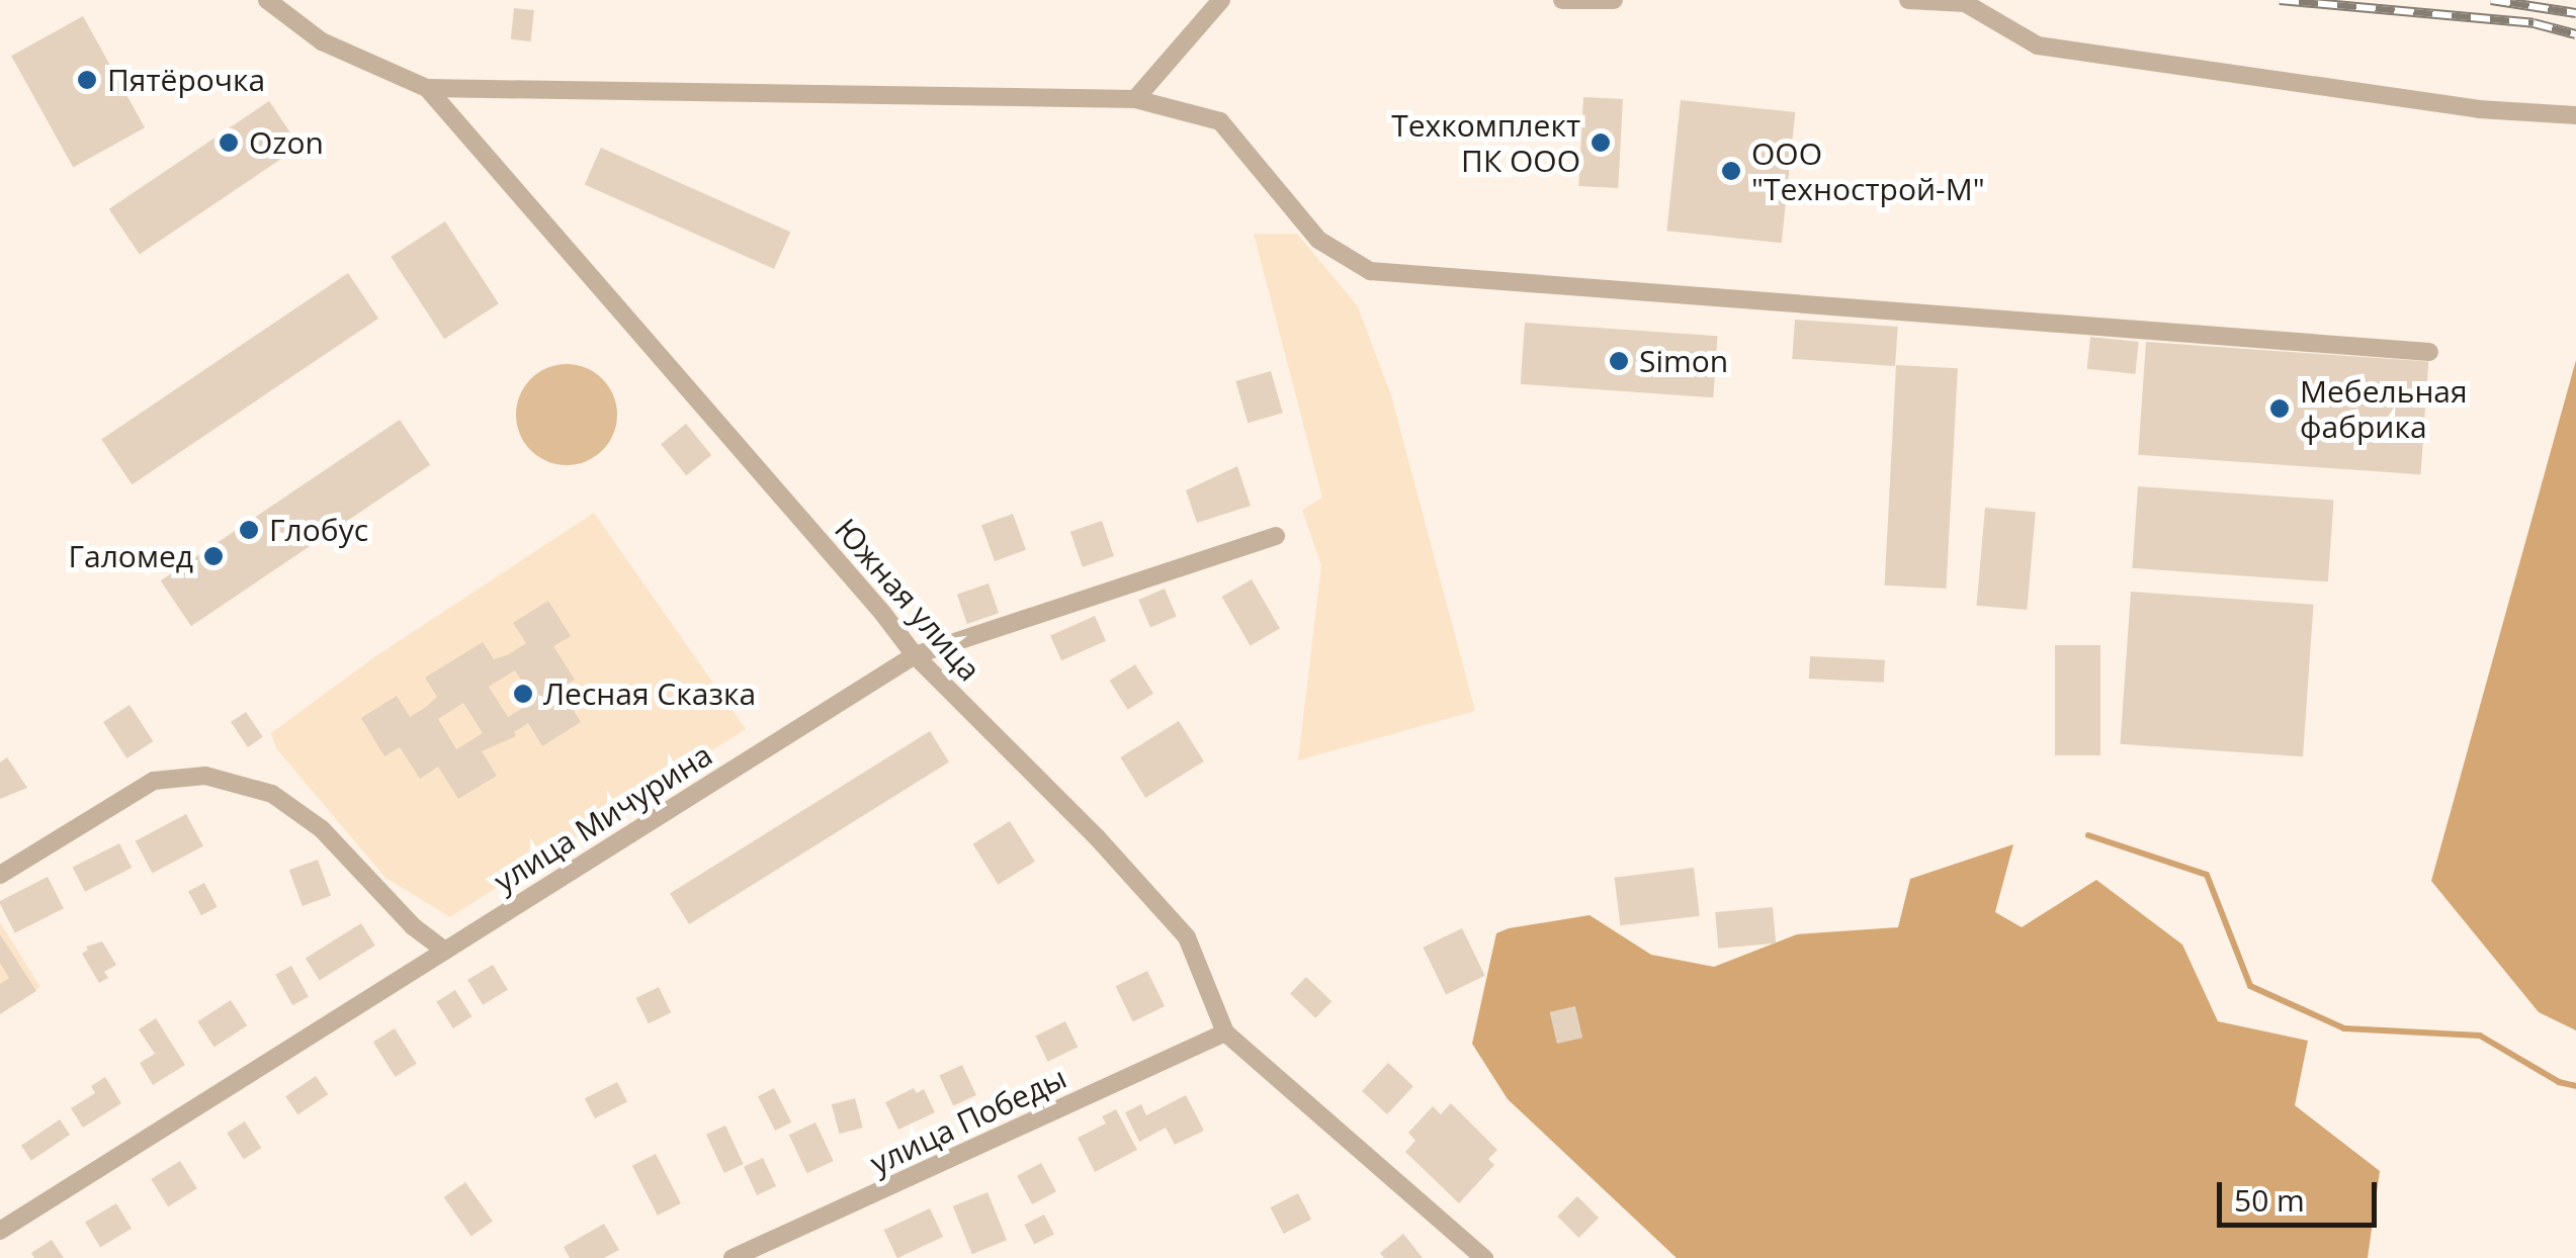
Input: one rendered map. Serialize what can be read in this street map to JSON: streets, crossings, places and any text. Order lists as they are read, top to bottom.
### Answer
{
  "streets": {
    "street": ["Южная улица", "улица Мичурина", "улица Победы"]
  },
  "crossings": [
    ["Южная улица", "улица Мичурина"],
    ["Южная улица", "улица Победы"]
  ],
  "places": [
    "Пятёрочка",
    "Ozon",
    "Техкомплект ПК ООО",
    "ООО \"Технострой-М\"",
    "Simon",
    "Мебельная фабрика",
    "Глобус",
    "Галомед",
    "Лесная Сказка"
  ],
  "scale_bar": "50 m"
}
